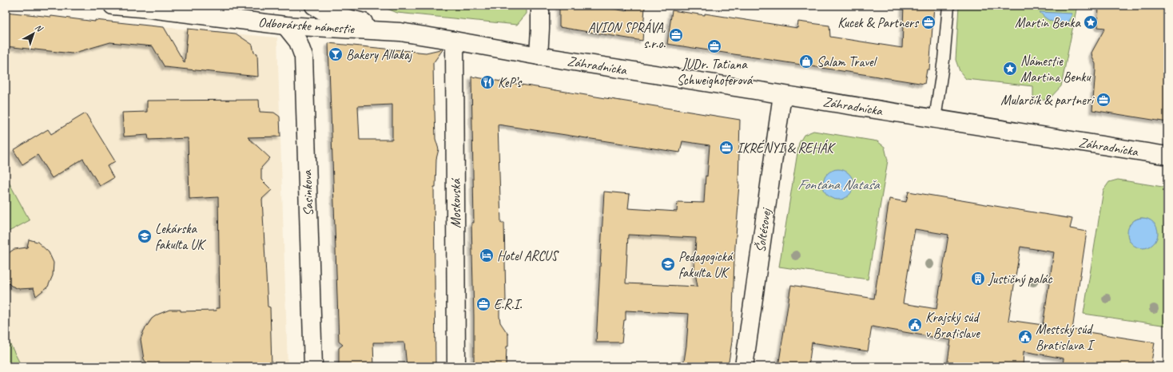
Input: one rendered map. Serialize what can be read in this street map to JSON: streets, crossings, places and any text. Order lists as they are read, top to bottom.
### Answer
{
  "streets": {
    "street": [
      "Odborárske námestie",
      "Záhradnícka",
      "Sasinkova",
      "Moskovská",
      "Šoltésovej"
    ]
  },
  "crossings": [
    ["Odborárske námestie", "Záhradnícka"],
    ["Odborárske námestie", "Sasinkova"],
    ["Odborárske námestie", "Moskovská"],
    ["Záhradnícka", "Šoltésovej"]
  ],
  "water": ["Fontána Nataša"],
  "places": {
    "office": [
      "Kucek & Partners",
      "AVION SPRÁVA, s.r.o.",
      "JUDr. Tatiana Schweighoferová",
      "Mularčík & partneri",
      "IKRÉNYI & REHÁK",
      "E.R.I."
    ],
    "place": ["Martin Benka", "Námestie Martina Benku"],
    "bar": ["Bakery Allakaj"],
    "shop": ["Salam Travel"],
    "restaurant": ["KeP’s"],
    "school or university": ["Lekárska fakulta UK", "Pedagogická fakulta UK"],
    "hotel": ["Hotel ARCUS"],
    "building": ["Justičný palác"],
    "public building": ["Krajský súd v Bratislave", "Mestský súd Bratislava I"]
  },
  "north": "top right"
}
